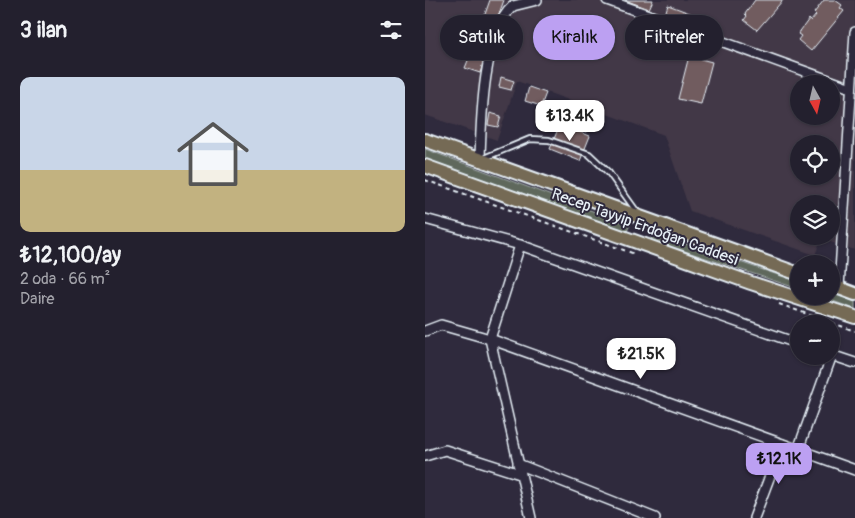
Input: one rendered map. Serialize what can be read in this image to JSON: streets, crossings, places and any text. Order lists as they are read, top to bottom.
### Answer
{
  "streets": {
    "main road": ["Recep Tayyip Erdoğan Caddesi"]
  },
  "north": "bottom",
  "page": {
    "heading": "3 ilan",
    "chip": ["Satılık", "Kiralık", "Filtreler"],
    "list": [
      {
        "name": "₺12,100/ay",
        "note": "2 oda · 66 m² · Daire"
      }
    ],
    "map_buttons": ["+", "−"],
    "price": ["₺13.4K", "₺21.5K", "₺12.1K"]
  }
}
